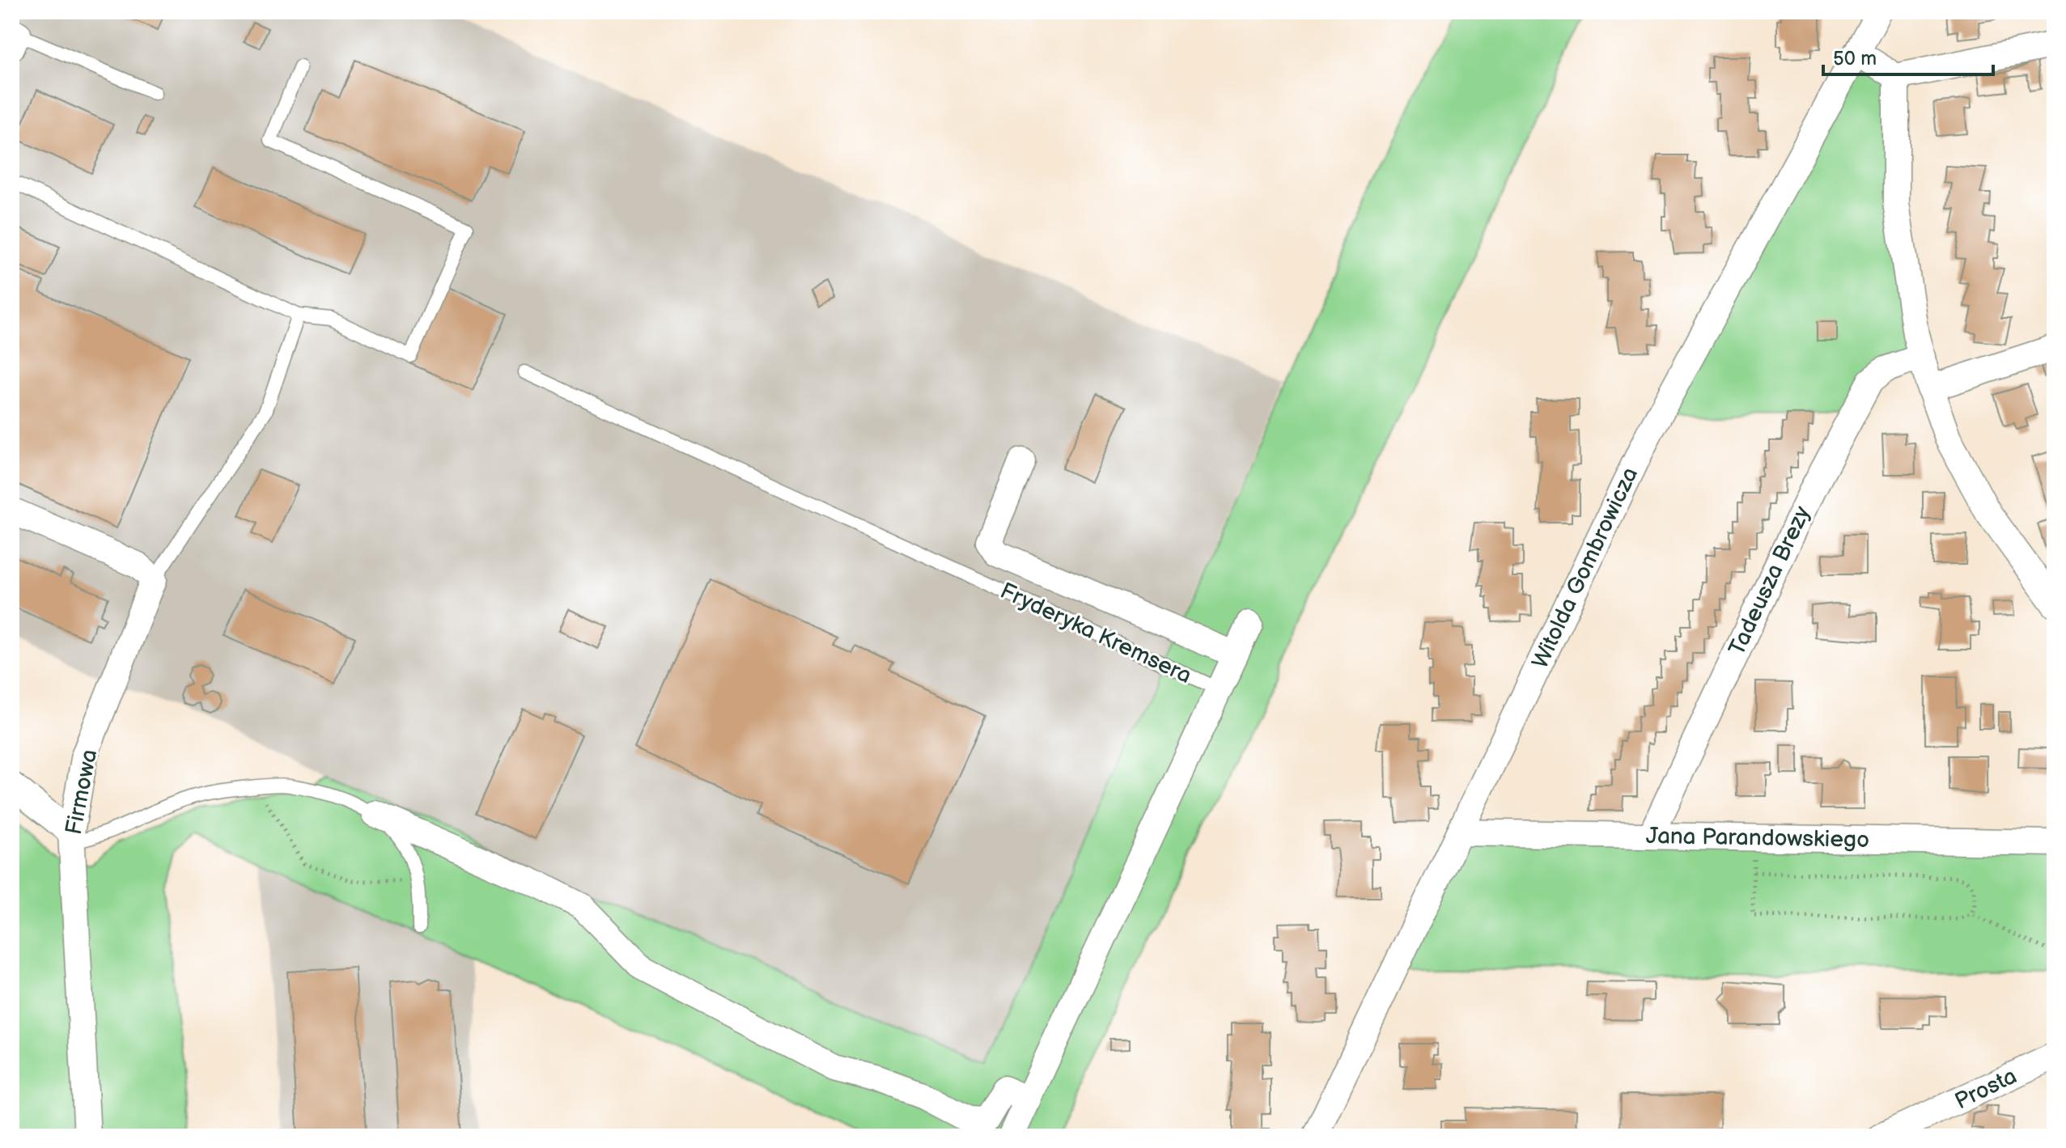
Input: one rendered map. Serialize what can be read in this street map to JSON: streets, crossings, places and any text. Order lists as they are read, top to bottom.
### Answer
{
  "streets": {
    "street": [
      "Witolda Gombrowicza",
      "Tadeusza Brezy",
      "Fryderyka Kremsera",
      "Firmowa",
      "Jana Parandowskiego",
      "Prosta"
    ]
  },
  "crossings": [
    ["Witolda Gombrowicza", "Jana Parandowskiego"],
    ["Tadeusza Brezy", "Jana Parandowskiego"]
  ],
  "scale_bar": "50 m"
}
